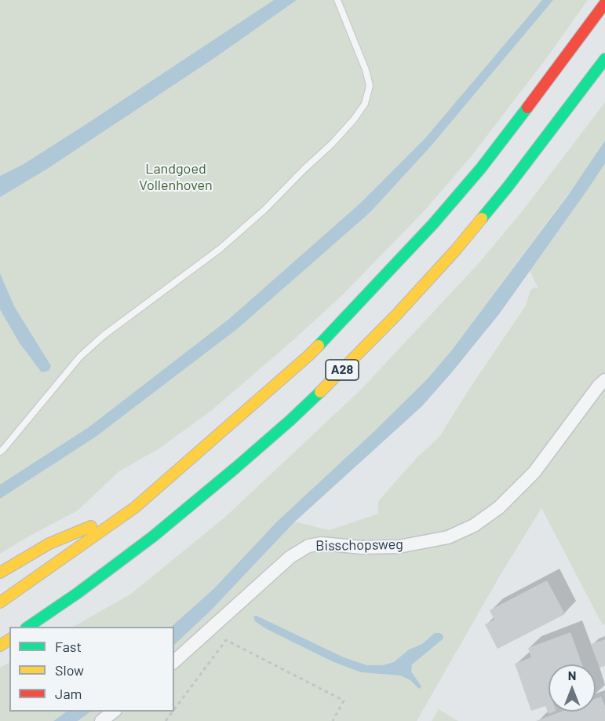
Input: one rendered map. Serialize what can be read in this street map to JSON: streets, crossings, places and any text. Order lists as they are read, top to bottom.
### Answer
{
  "streets": {
    "highway": ["A28"],
    "street": ["Bisschopsweg"]
  },
  "parks": ["Landgoed Vollenhoven"],
  "legend": ["Fast", "Slow", "Jam"],
  "north": "top"
}
